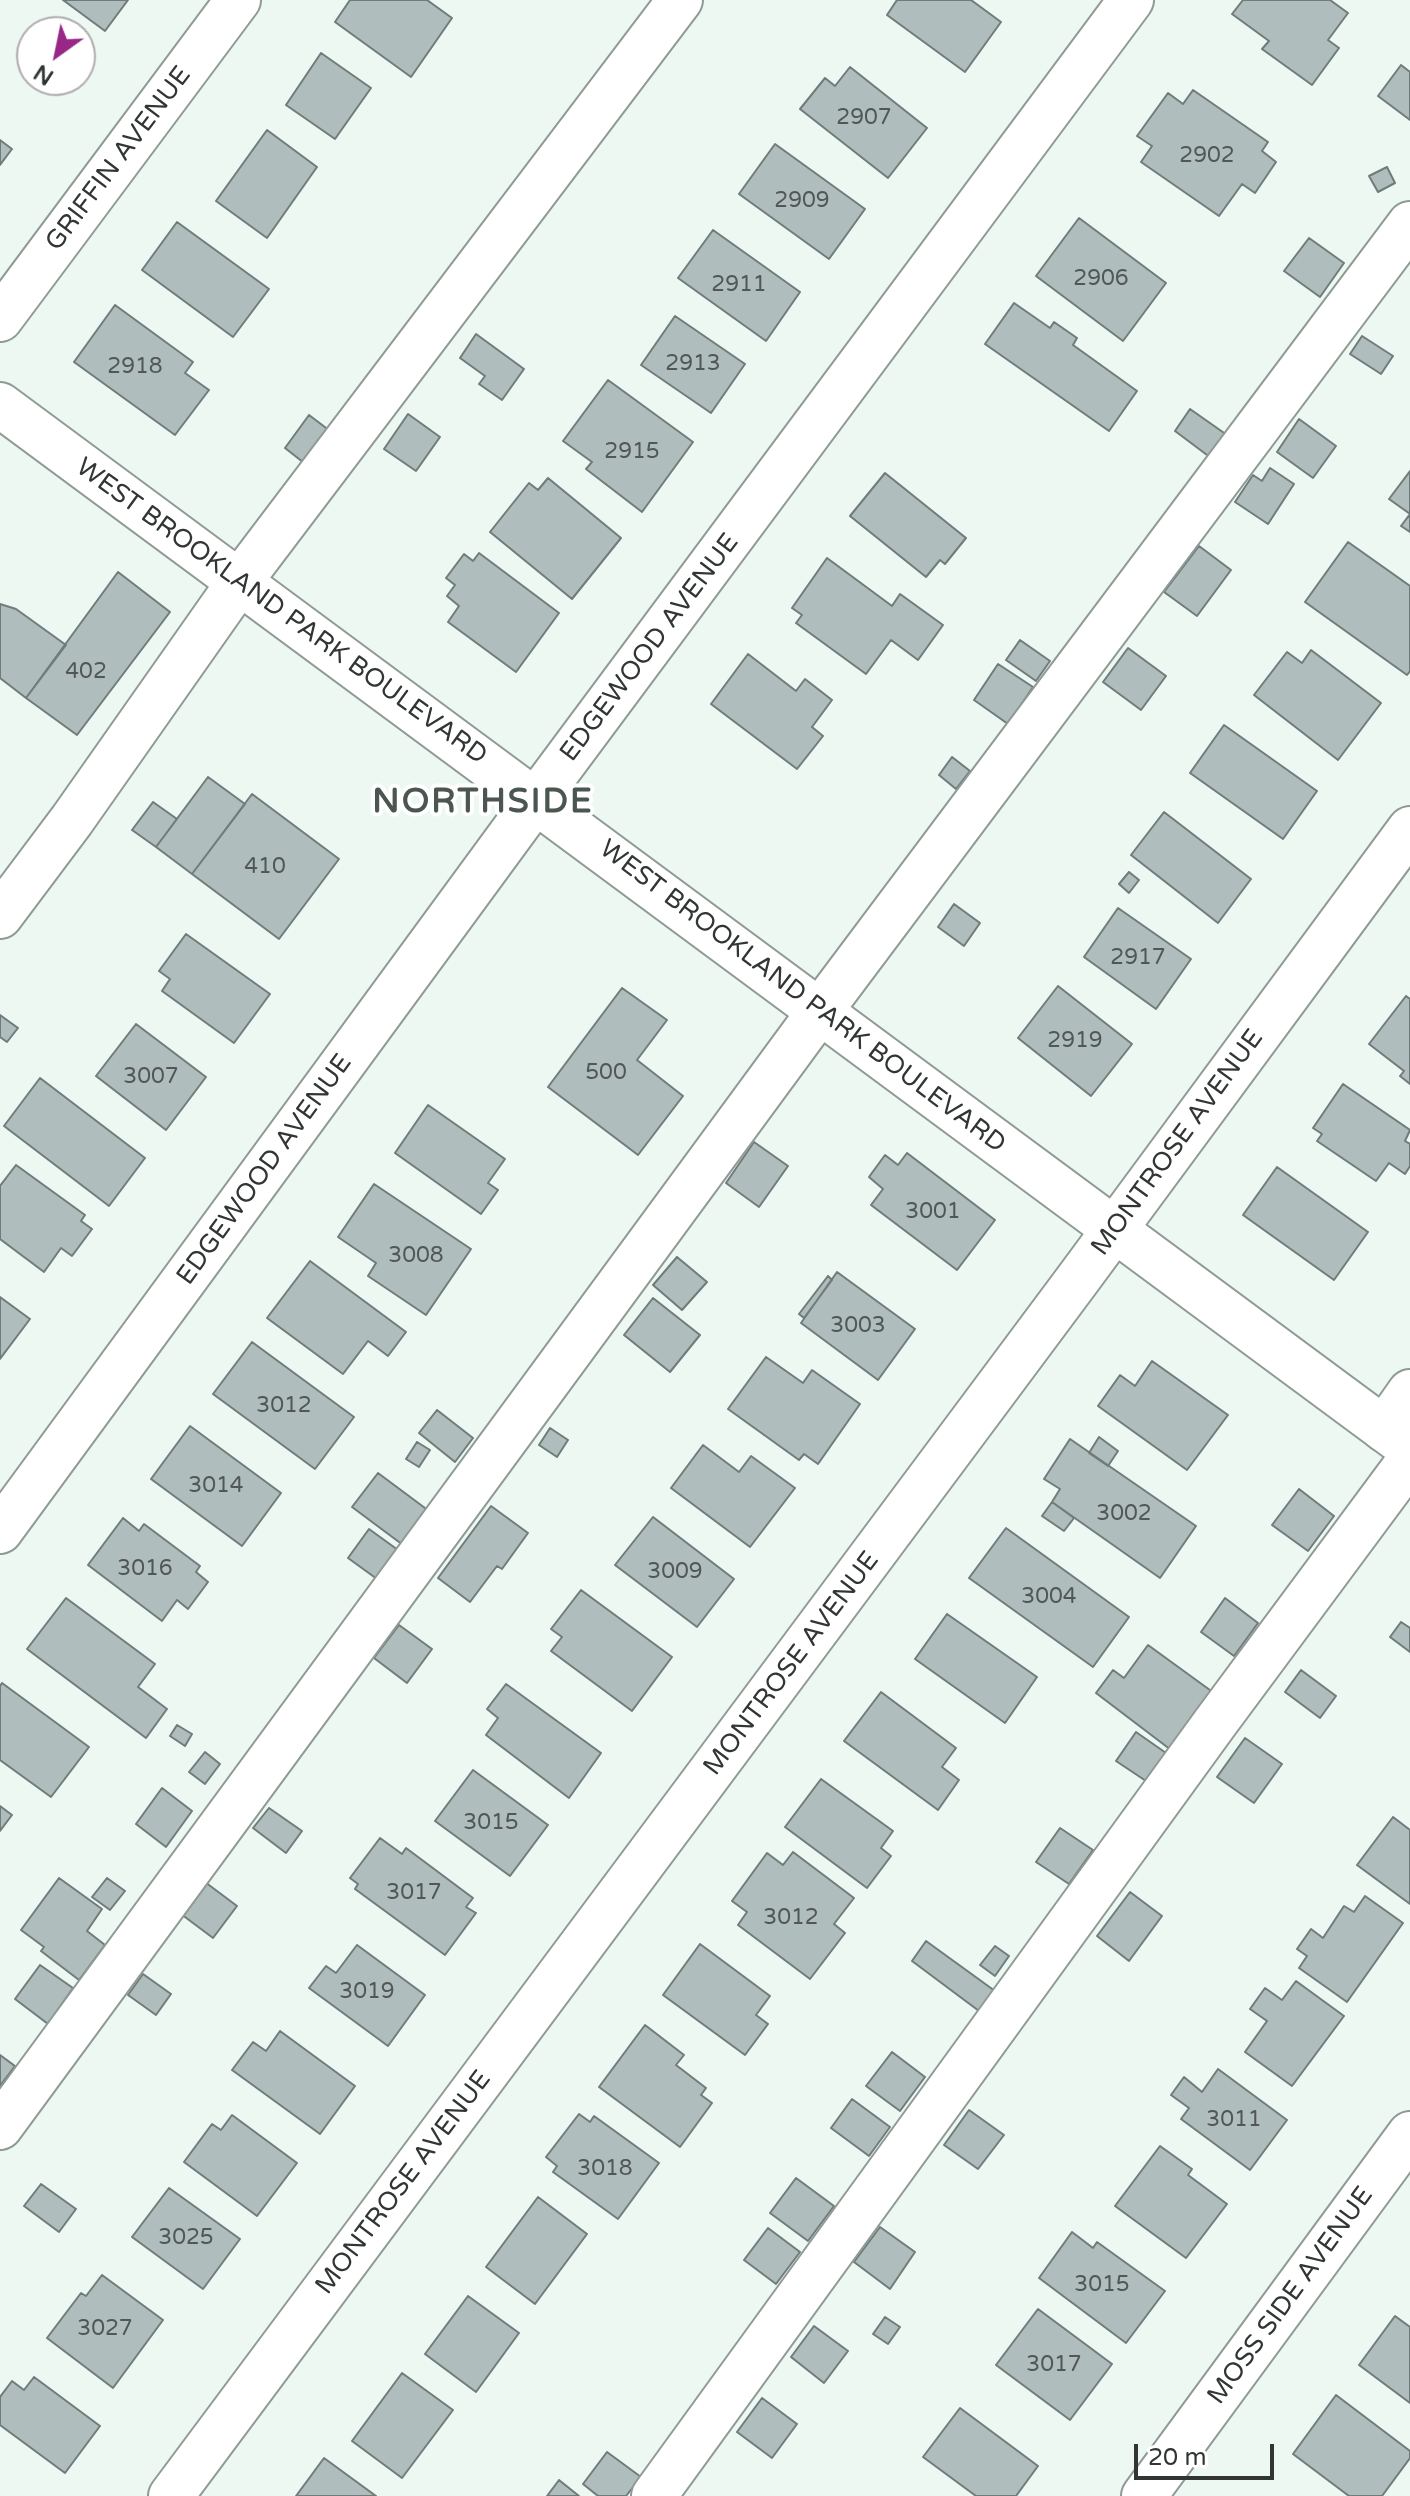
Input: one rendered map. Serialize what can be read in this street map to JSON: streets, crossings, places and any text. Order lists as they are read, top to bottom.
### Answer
{
  "streets": {
    "street": [
      "GRIFFIN AVENUE",
      "WEST BROOKLAND PARK BOULEVARD",
      "EDGEWOOD AVENUE",
      "MONTROSE AVENUE",
      "MOSS SIDE AVENUE"
    ]
  },
  "crossings": [
    ["WEST BROOKLAND PARK BOULEVARD", "EDGEWOOD AVENUE"],
    ["WEST BROOKLAND PARK BOULEVARD", "MONTROSE AVENUE"]
  ],
  "districts": ["NORTHSIDE"],
  "house_numbers": [
    "2907",
    "2902",
    "2909",
    "2906",
    "2911",
    "2913",
    "2918",
    "2915",
    "402",
    "410",
    "2917",
    "2919",
    "500",
    "3007",
    "3001",
    "3008",
    "3003",
    "3012",
    "3014",
    "3002",
    "3016",
    "3009",
    "3004",
    "3015",
    "3017",
    "3012",
    "3019",
    "3011",
    "3018",
    "3025",
    "3015",
    "3027",
    "3017"
  ],
  "scale_bar": "20 m",
  "north": "bottom left"
}
